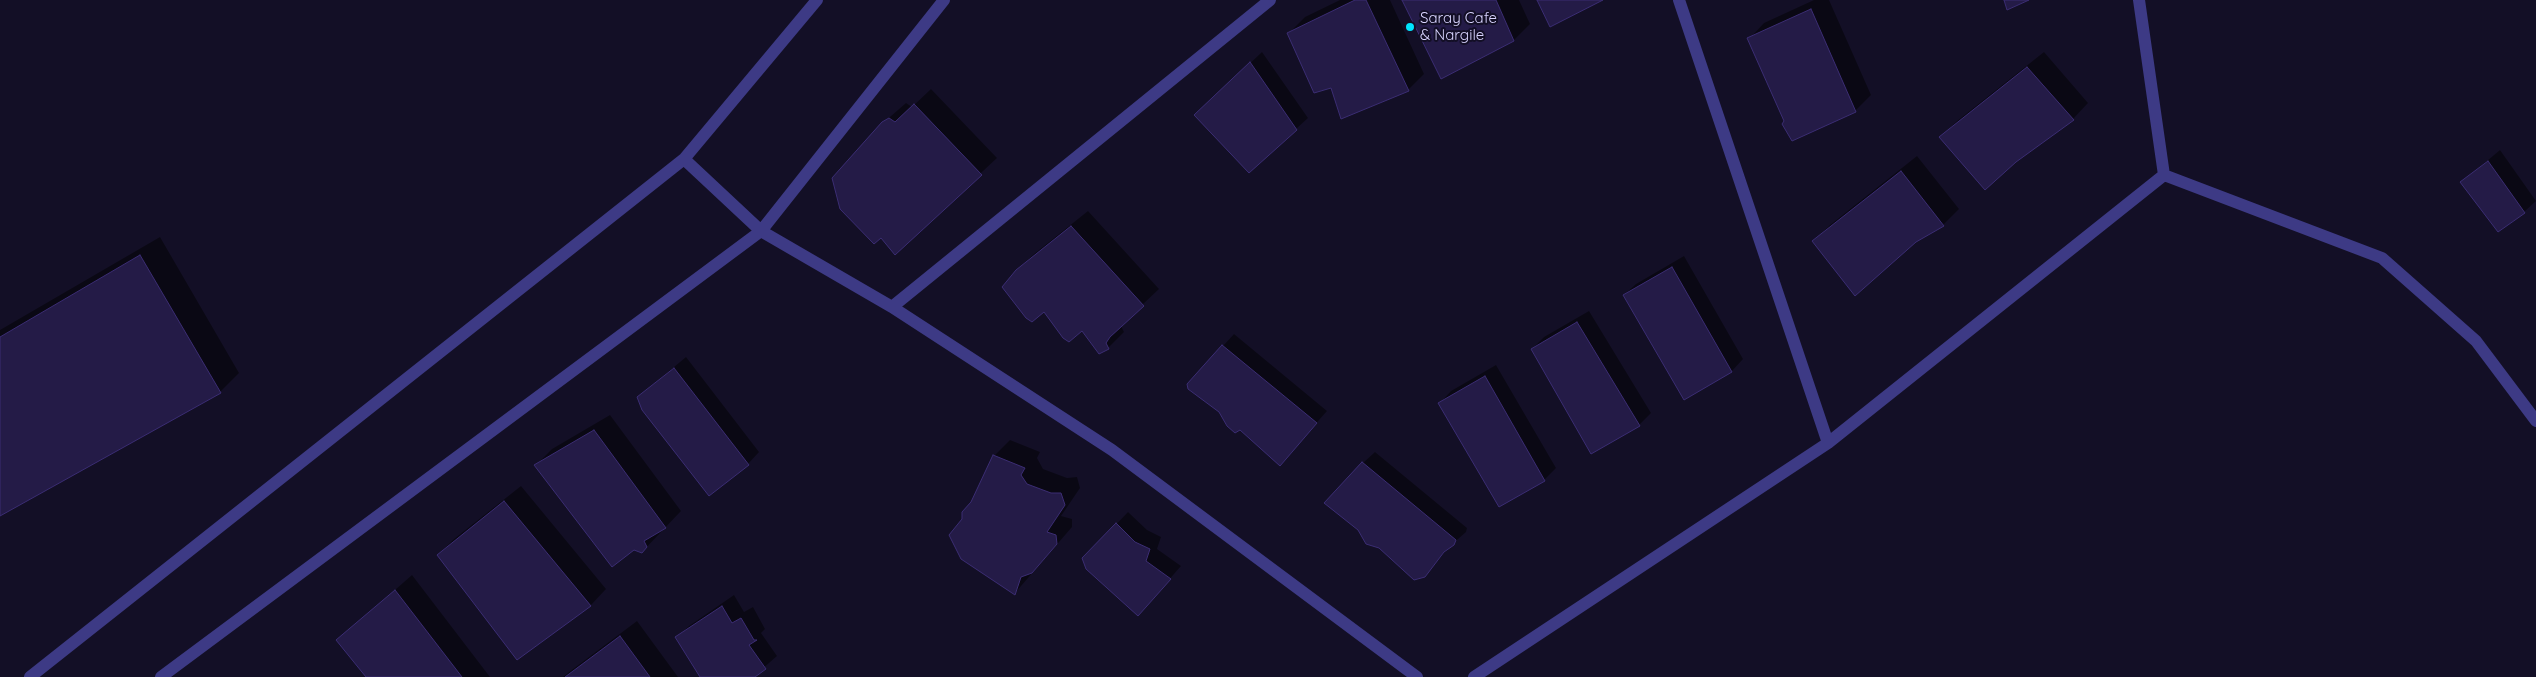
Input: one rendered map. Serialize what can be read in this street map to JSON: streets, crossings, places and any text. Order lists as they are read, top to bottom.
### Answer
{
  "places": ["Saray Cafe & Nargile"]
}
